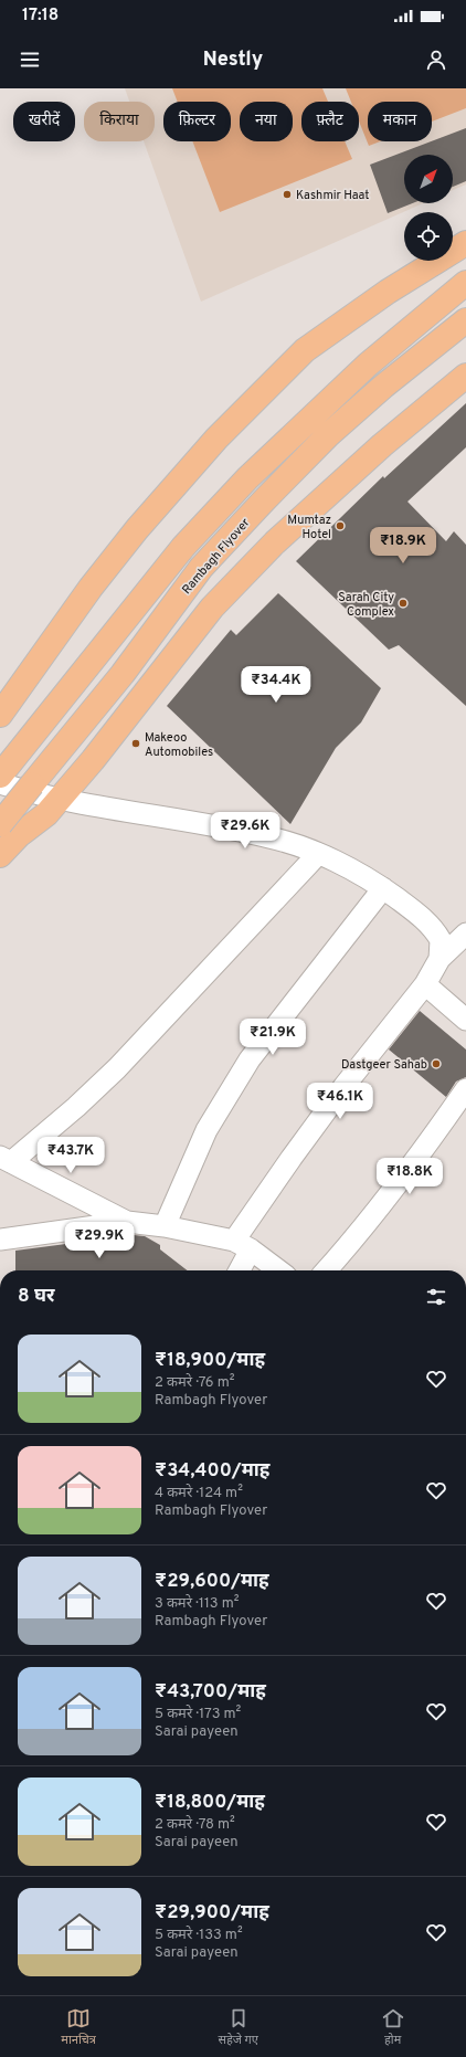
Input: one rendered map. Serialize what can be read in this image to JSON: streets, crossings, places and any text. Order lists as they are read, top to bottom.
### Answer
{
  "streets": {
    "main road": ["Rambagh Flyover"]
  },
  "places": [
    "Kashmir Haat",
    "Mumtaz Hotel",
    "Sarah City Complex",
    "Makeoo Automobiles",
    "Dastgeer Sahab"
  ],
  "north": "top right",
  "page": {
    "status": "17:18",
    "header": "Nestly",
    "chip": [
      "खरीदें",
      "किराया",
      "फ़िल्टर",
      "नया",
      "फ़्लैट",
      "मकान"
    ],
    "price": [
      "₹18.9K",
      "₹34.4K",
      "₹29.6K",
      "₹21.9K",
      "₹46.1K",
      "₹43.7K",
      "₹18.8K",
      "₹29.9K"
    ],
    "heading": "8 घर",
    "list": [
      {
        "name": "₹18,900/माह",
        "note": "2 कमरे · 76 m² · Rambagh Flyover"
      },
      {
        "name": "₹34,400/माह",
        "note": "4 कमरे · 124 m² · Rambagh Flyover"
      },
      {
        "name": "₹29,600/माह",
        "note": "3 कमरे · 113 m² · Rambagh Flyover"
      },
      {
        "name": "₹43,700/माह",
        "note": "5 कमरे · 173 m² · Sarai payeen"
      },
      {
        "name": "₹18,800/माह",
        "note": "2 कमरे · 78 m² · Sarai payeen"
      },
      {
        "name": "₹29,900/माह",
        "note": "5 कमरे · 133 m² · Sarai payeen"
      }
    ],
    "tabs": ["मानचित्र", "सहेजे गए", "होम"]
  }
}
